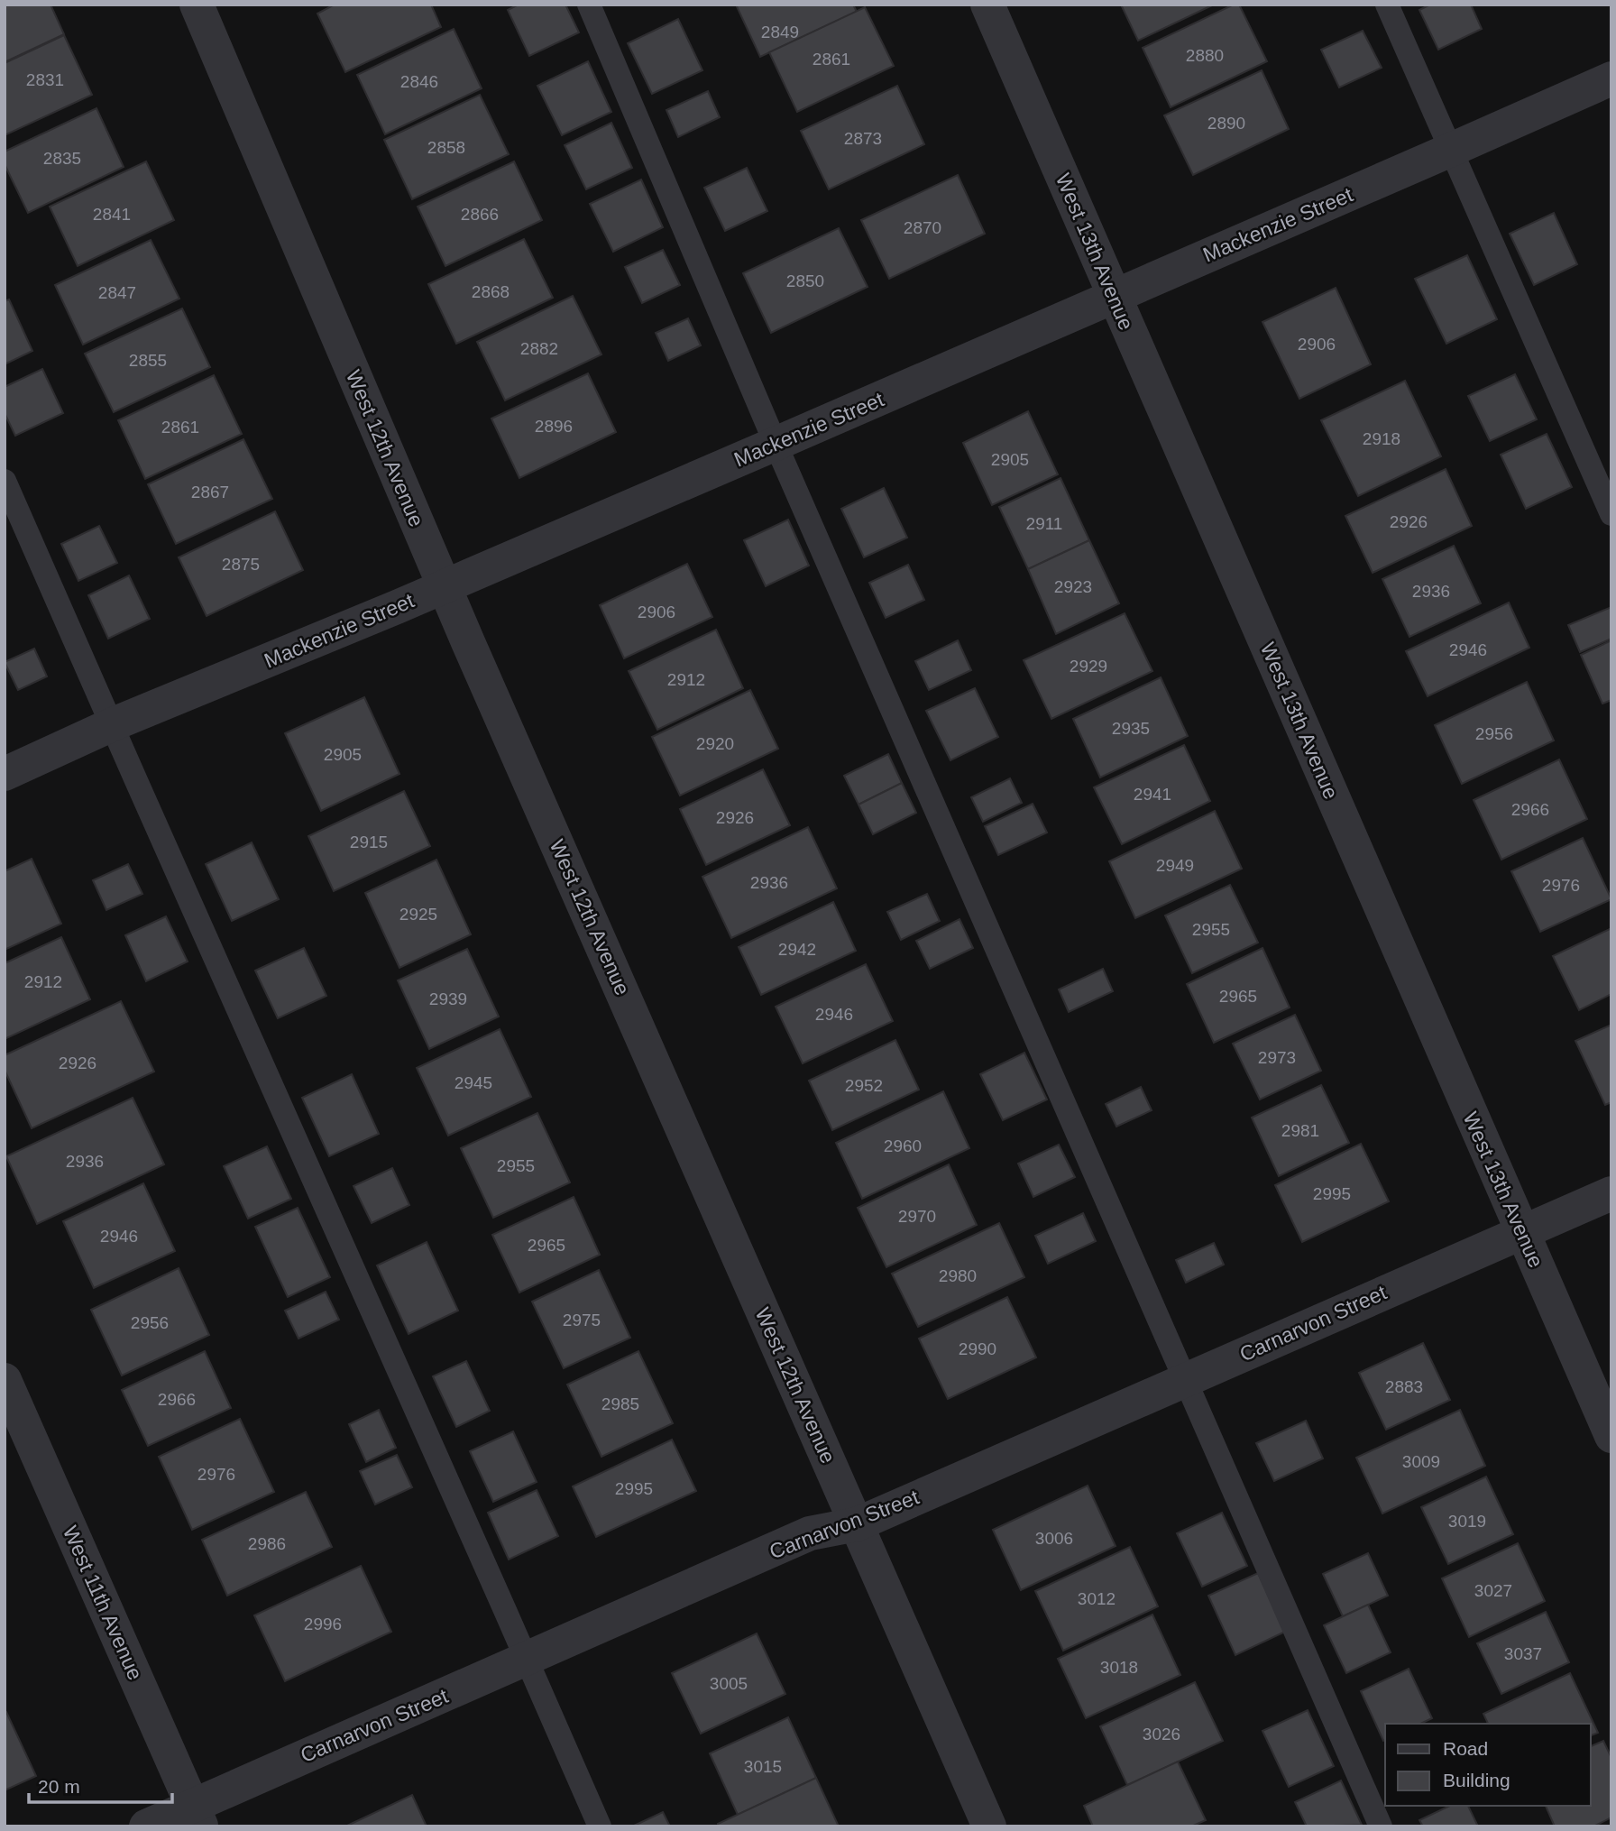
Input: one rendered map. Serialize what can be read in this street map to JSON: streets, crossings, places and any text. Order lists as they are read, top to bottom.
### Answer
{
  "streets": {
    "street": [
      "Mackenzie Street",
      "West 13th Avenue",
      "West 12th Avenue",
      "Carnarvon Street",
      "West 11th Avenue"
    ]
  },
  "crossings": [
    ["Mackenzie Street", "West 13th Avenue"],
    ["Mackenzie Street", "West 12th Avenue"],
    ["West 13th Avenue", "Carnarvon Street"],
    ["West 12th Avenue", "Carnarvon Street"],
    ["Carnarvon Street", "West 11th Avenue"]
  ],
  "house_numbers": [
    "2849",
    "2880",
    "2861",
    "2831",
    "2846",
    "2890",
    "2873",
    "2858",
    "2835",
    "2841",
    "2866",
    "2870",
    "2850",
    "2868",
    "2847",
    "2906",
    "2882",
    "2855",
    "2896",
    "2861",
    "2918",
    "2905",
    "2867",
    "2926",
    "2911",
    "2875",
    "2923",
    "2936",
    "2906",
    "2946",
    "2929",
    "2912",
    "2935",
    "2956",
    "2920",
    "2905",
    "2941",
    "2966",
    "2926",
    "2915",
    "2949",
    "2936",
    "2976",
    "2925",
    "2955",
    "2942",
    "2912",
    "2965",
    "2939",
    "2946",
    "2973",
    "2926",
    "2945",
    "2952",
    "2981",
    "2960",
    "2936",
    "2955",
    "2995",
    "2970",
    "2946",
    "2965",
    "2980",
    "2975",
    "2956",
    "2990",
    "2883",
    "2966",
    "2985",
    "3009",
    "2976",
    "2995",
    "3019",
    "3006",
    "2986",
    "3027",
    "3012",
    "2996",
    "3037",
    "3018",
    "3005",
    "3026",
    "3015"
  ],
  "legend": ["Road", "Building"],
  "scale_bar": "20 m"
}
